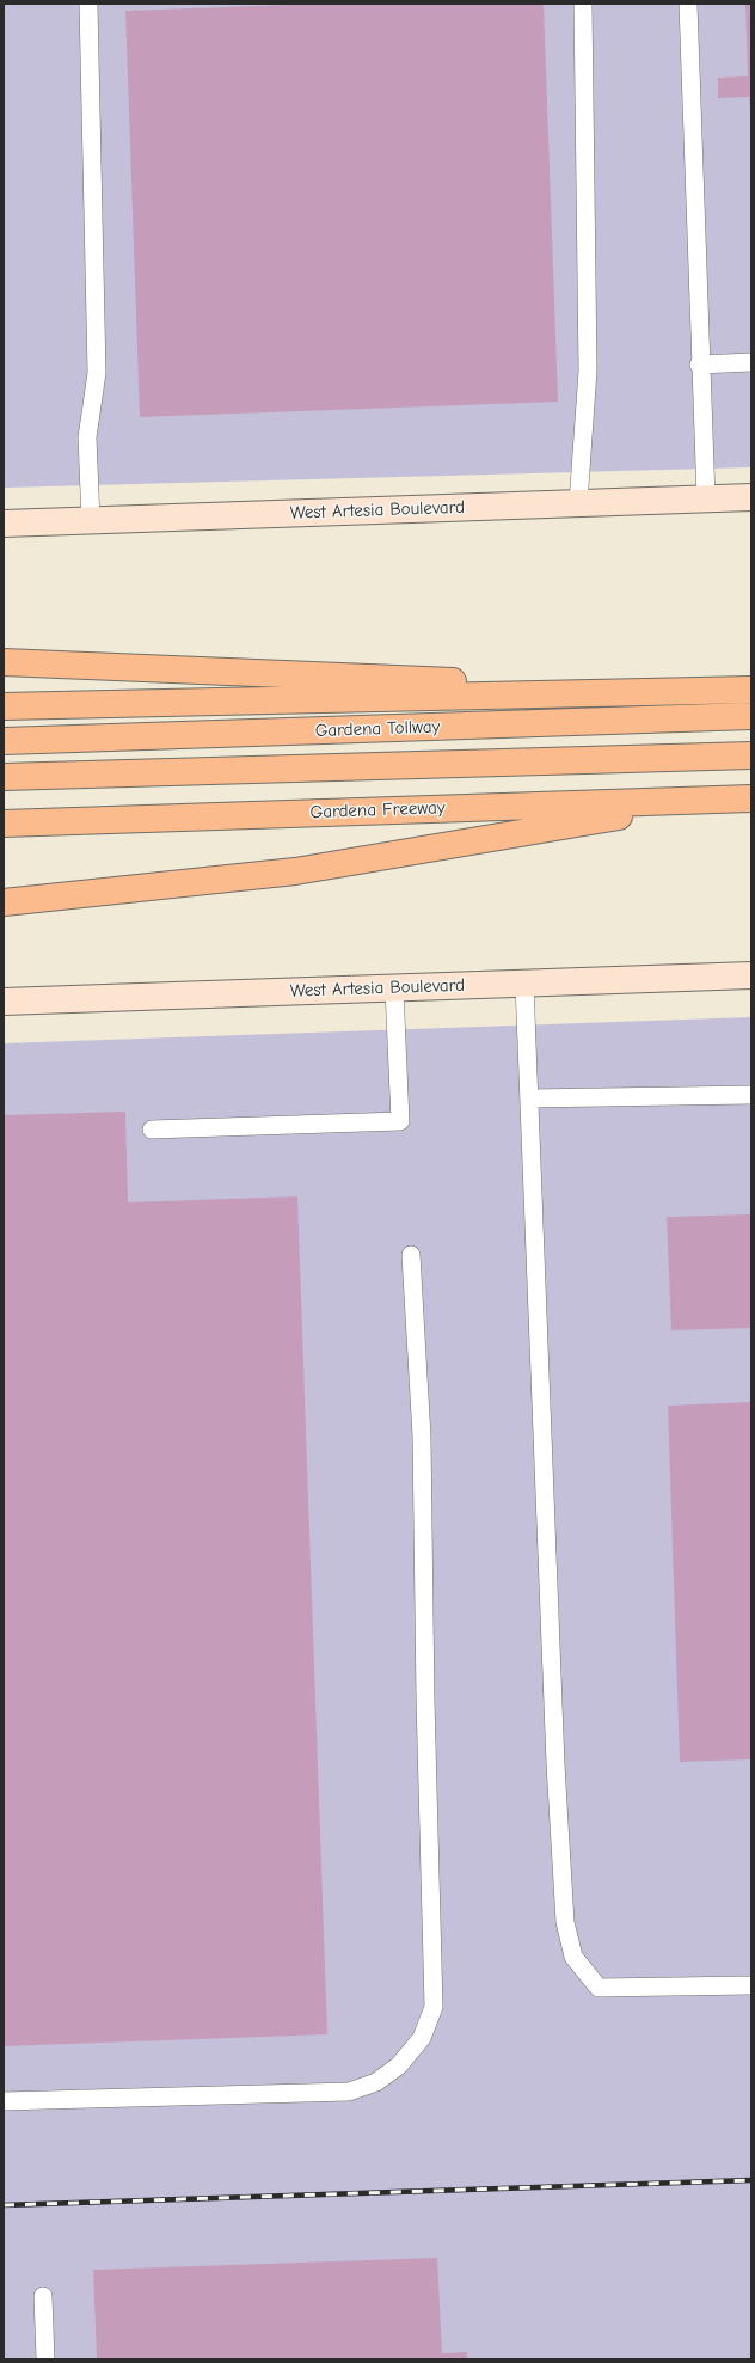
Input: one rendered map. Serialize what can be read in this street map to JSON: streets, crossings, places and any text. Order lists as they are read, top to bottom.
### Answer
{
  "streets": {
    "highway": ["Gardena Tollway", "Gardena Freeway"],
    "main road": ["West Artesia Boulevard"]
  }
}
